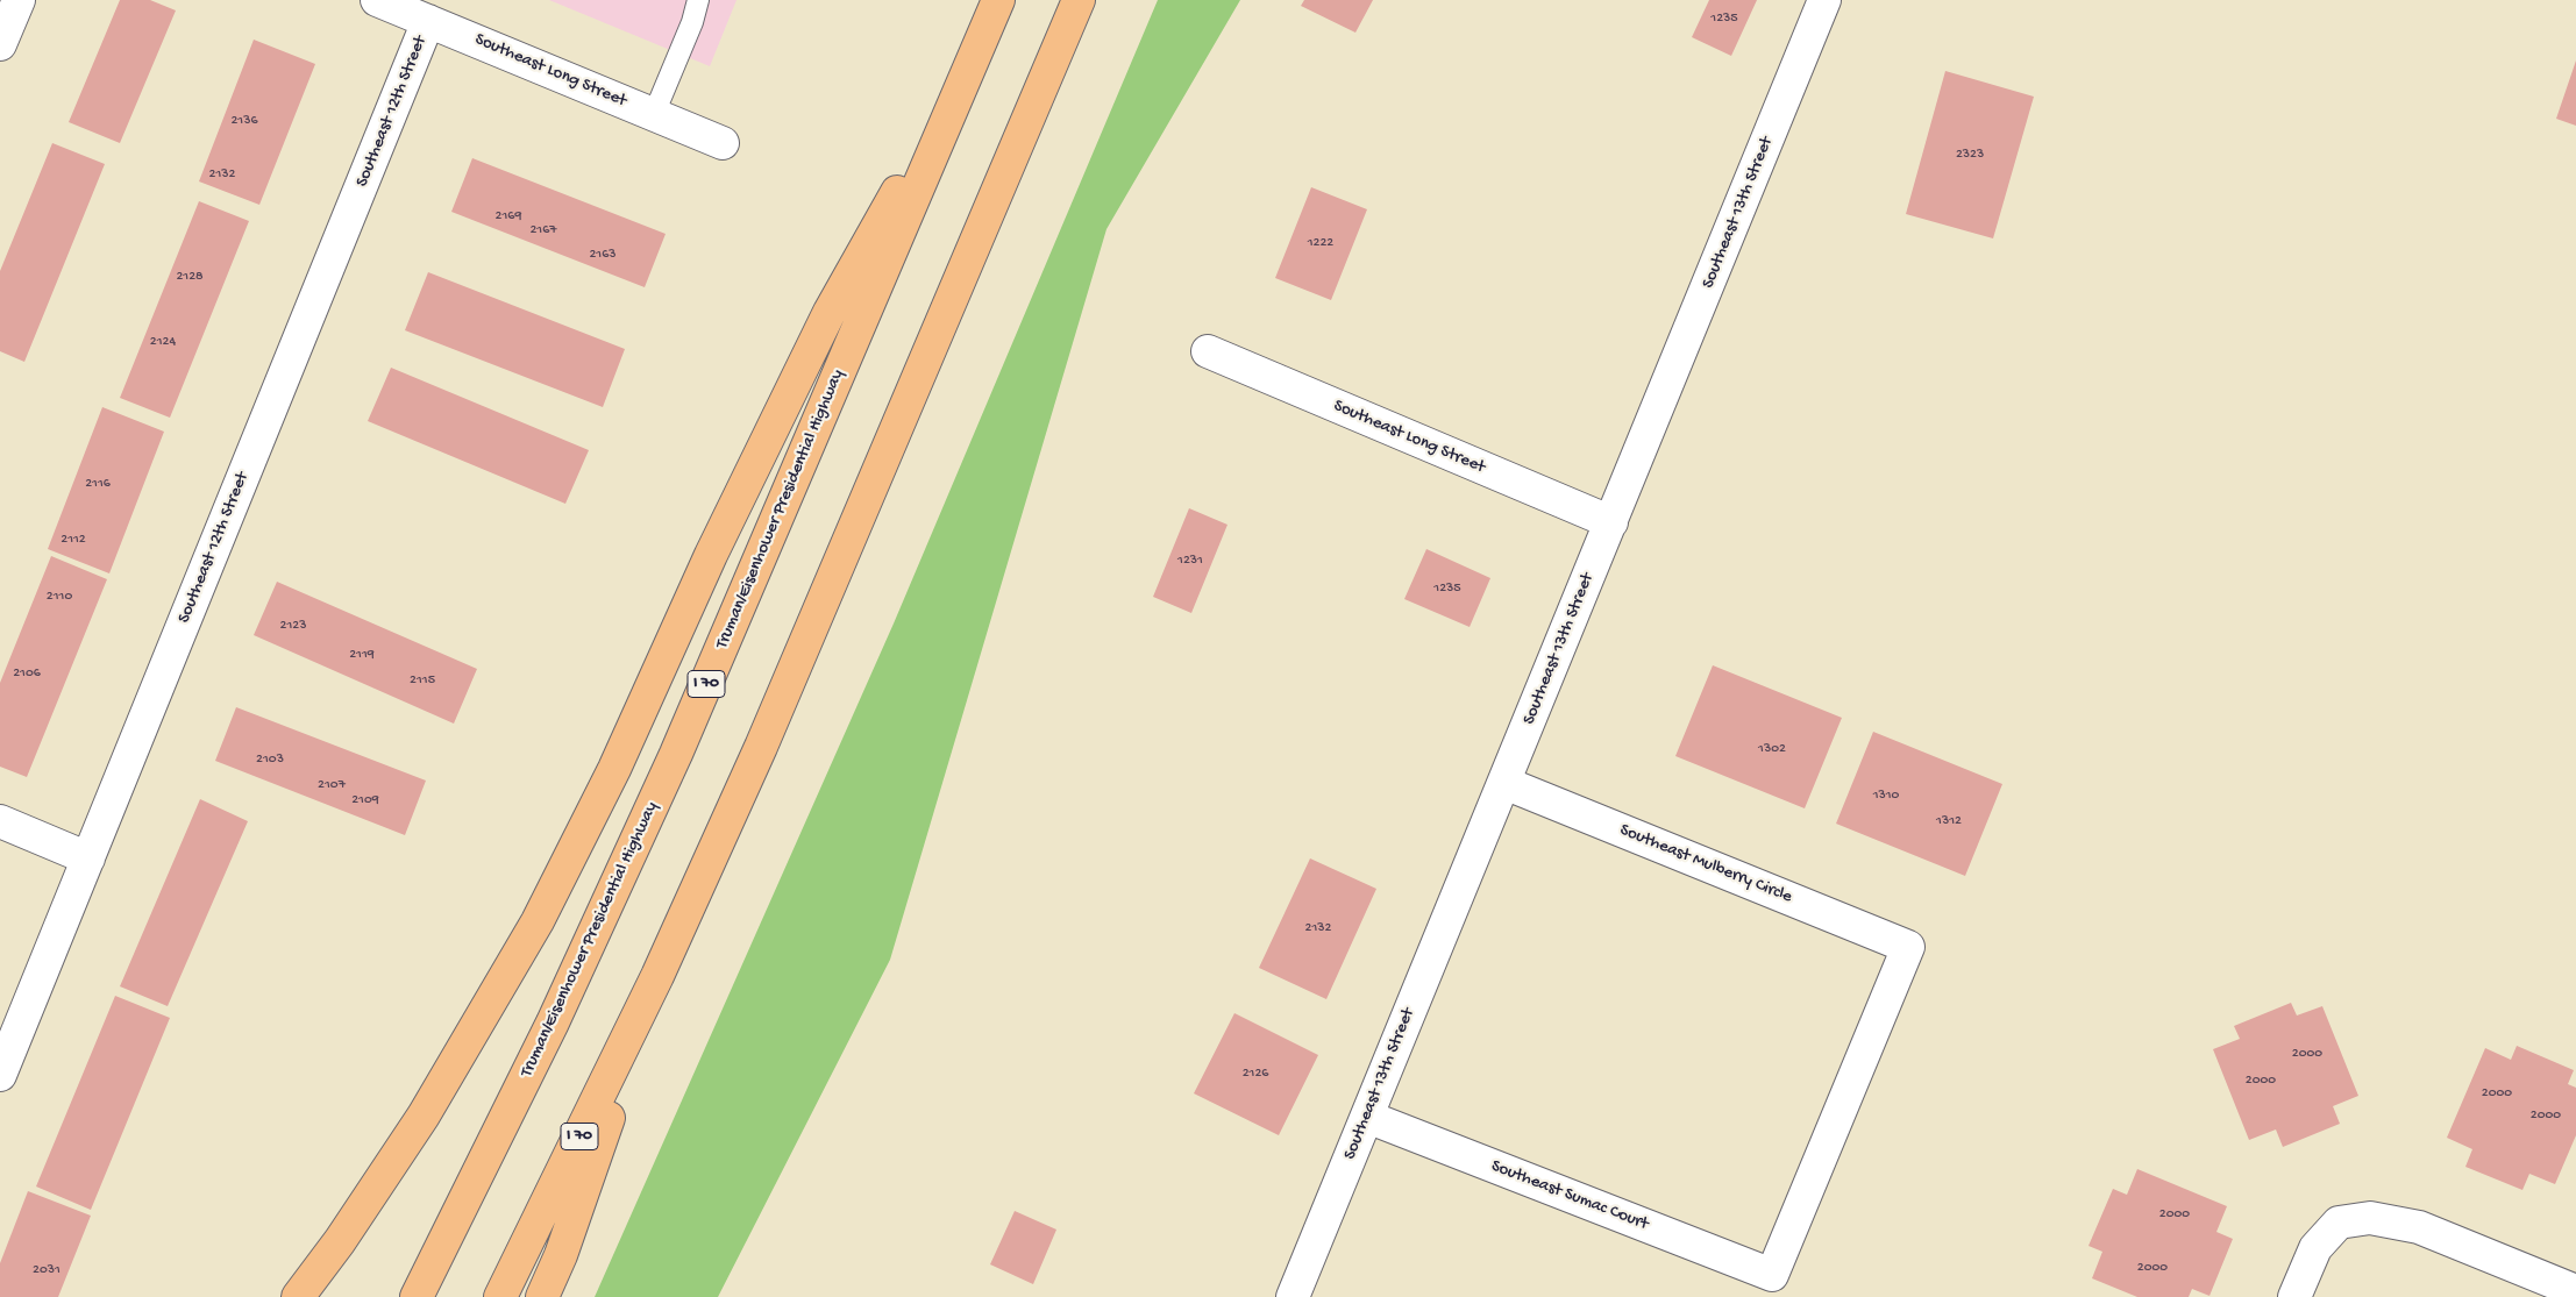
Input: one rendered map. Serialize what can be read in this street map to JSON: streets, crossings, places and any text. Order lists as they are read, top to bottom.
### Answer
{
  "streets": {
    "highway": ["Truman/Eisenhower Presidential Highway", "I 70"],
    "street": [
      "Southeast Long Street",
      "Southeast 12th Street",
      "Southeast 13th Street",
      "Southeast Mulberry Circle",
      "Southeast Sumac Court"
    ]
  },
  "crossings": [
    ["Southeast Long Street", "Southeast 12th Street"],
    ["Southeast Long Street", "Southeast 13th Street"],
    ["Southeast 13th Street", "Southeast Mulberry Circle"],
    ["Southeast 13th Street", "Southeast Sumac Court"],
    ["Southeast Mulberry Circle", "Southeast Sumac Court"]
  ],
  "house_numbers": [
    "1235",
    "2136",
    "2323",
    "2132",
    "2169",
    "2167",
    "1222",
    "2163",
    "2128",
    "2124",
    "2116",
    "2112",
    "1231",
    "1235",
    "2110",
    "2123",
    "2119",
    "2106",
    "2115",
    "1302",
    "2103",
    "2107",
    "1310",
    "2109",
    "1312",
    "2132",
    "2000",
    "2126",
    "2000",
    "2000",
    "2000",
    "2000",
    "2000",
    "2031"
  ]
}
